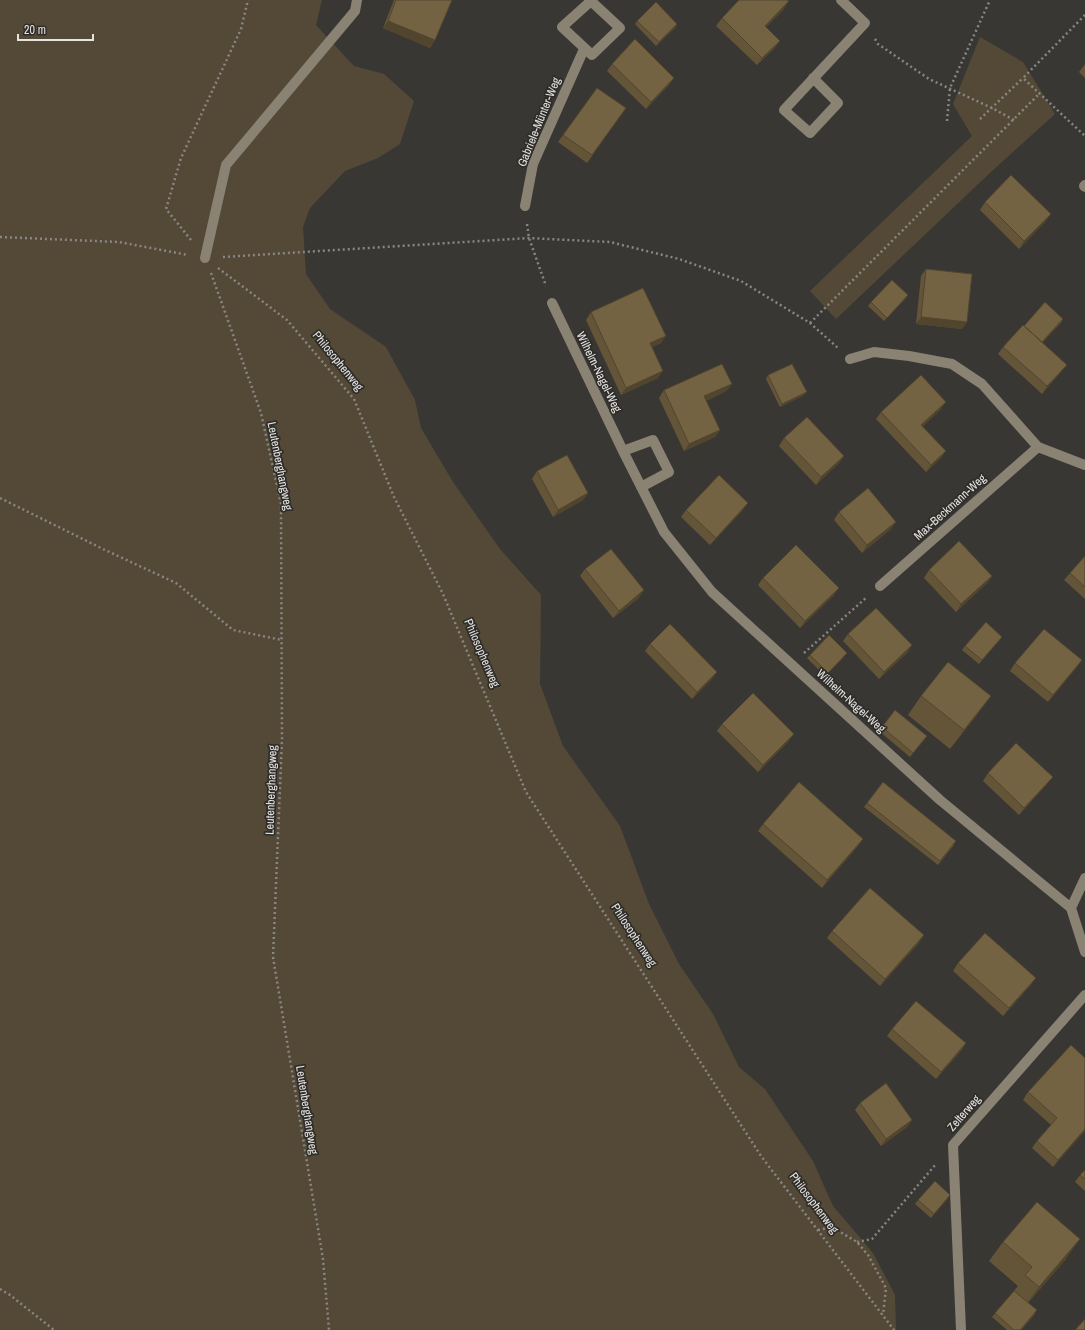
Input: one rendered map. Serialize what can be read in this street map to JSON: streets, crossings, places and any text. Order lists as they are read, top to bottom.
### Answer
{
  "streets": {
    "street": [
      "Gabriele-Münter-Weg",
      "Wilhelm-Nagel-Weg",
      "Max-Beckmann-Weg",
      "Zelterweg"
    ],
    "path": ["Philosophenweg", "Leutenberghangweg"]
  },
  "crossings": [
    ["Philosophenweg", "Leutenberghangweg"]
  ],
  "scale_bar": "20 m"
}
